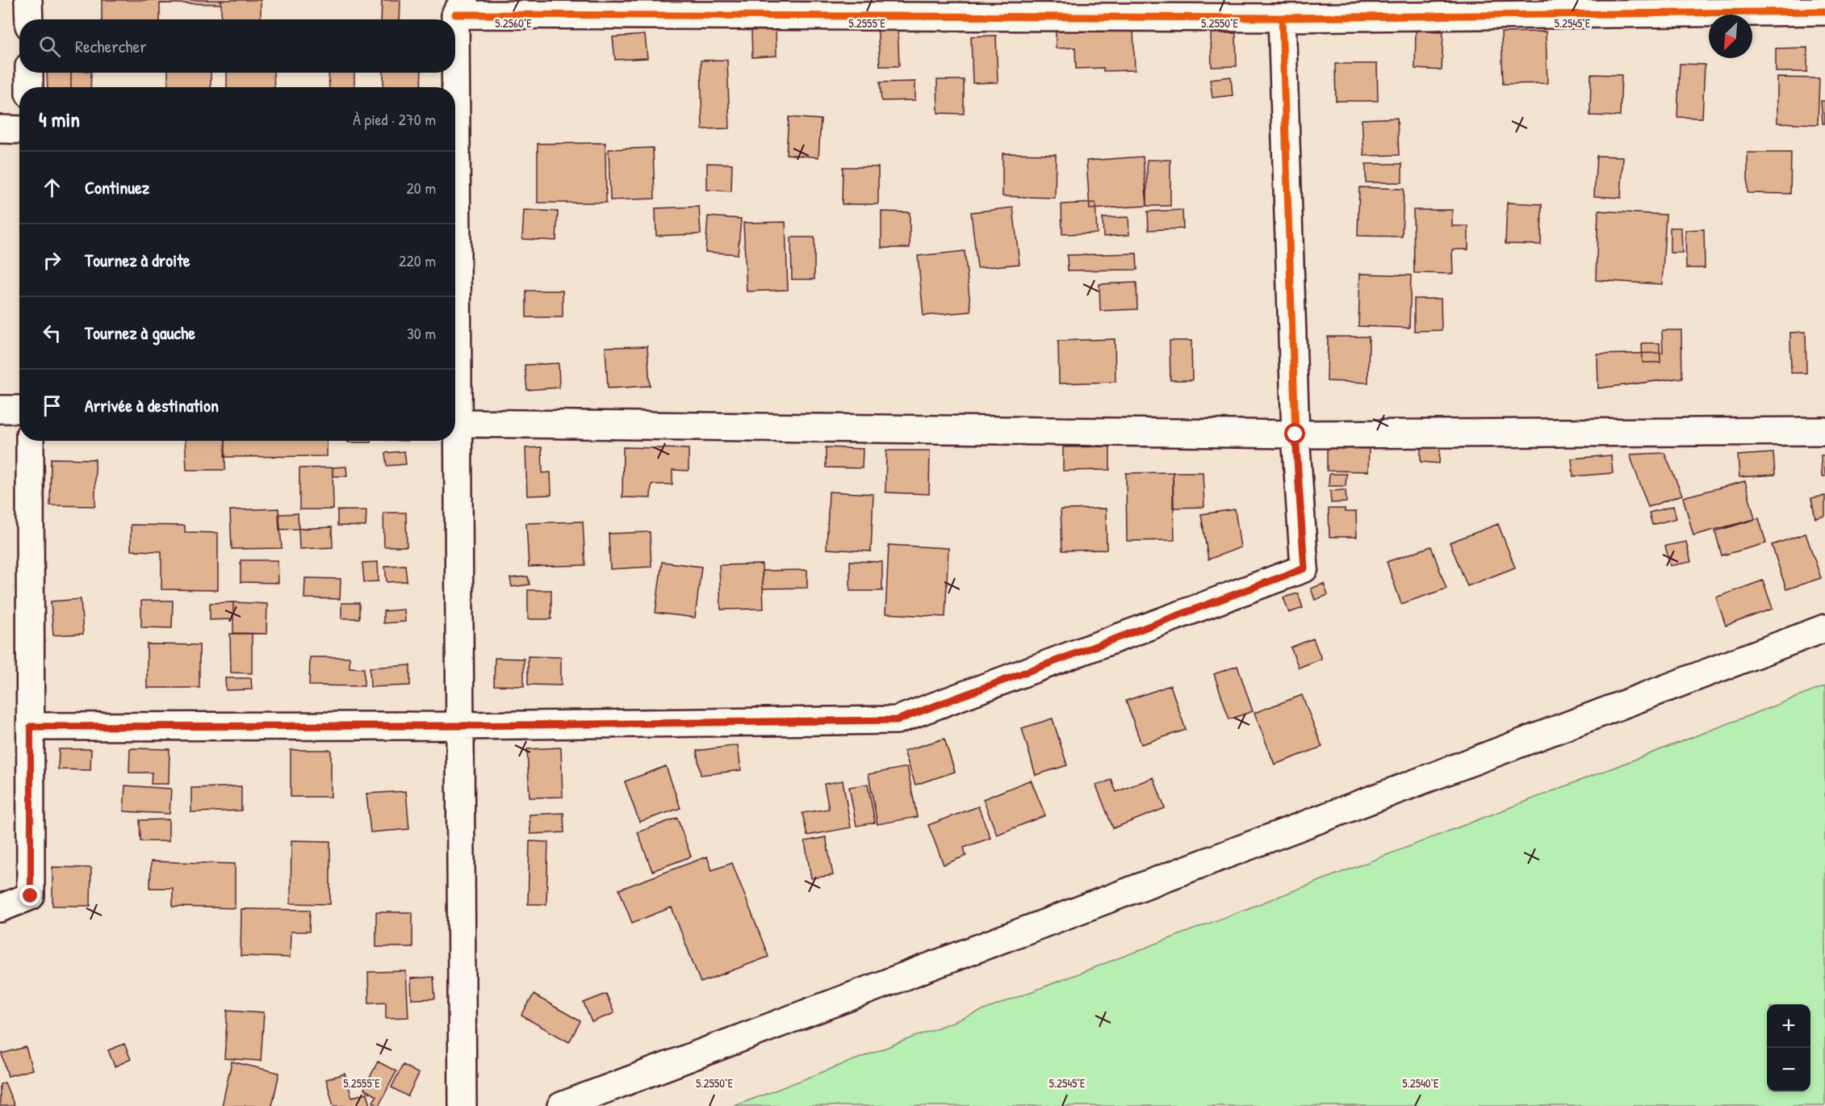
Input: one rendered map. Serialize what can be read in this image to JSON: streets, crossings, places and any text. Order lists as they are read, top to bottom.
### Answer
{
  "north": "bottom left",
  "page": {
    "search": "Rechercher",
    "heading": ["4 min", "À pied · 270 m"],
    "list": [
      ["Continuez", "20 m"],
      ["Tournez à droite", "220 m"],
      ["Tournez à gauche", "30 m"],
      "Arrivée à destination"
    ],
    "map_buttons": ["+", "−"]
  },
  "coordinates": [
    "5.2560°E",
    "5.2555°E",
    "5.2550°E",
    "5.2545°E",
    "5.2540°E"
  ]
}
